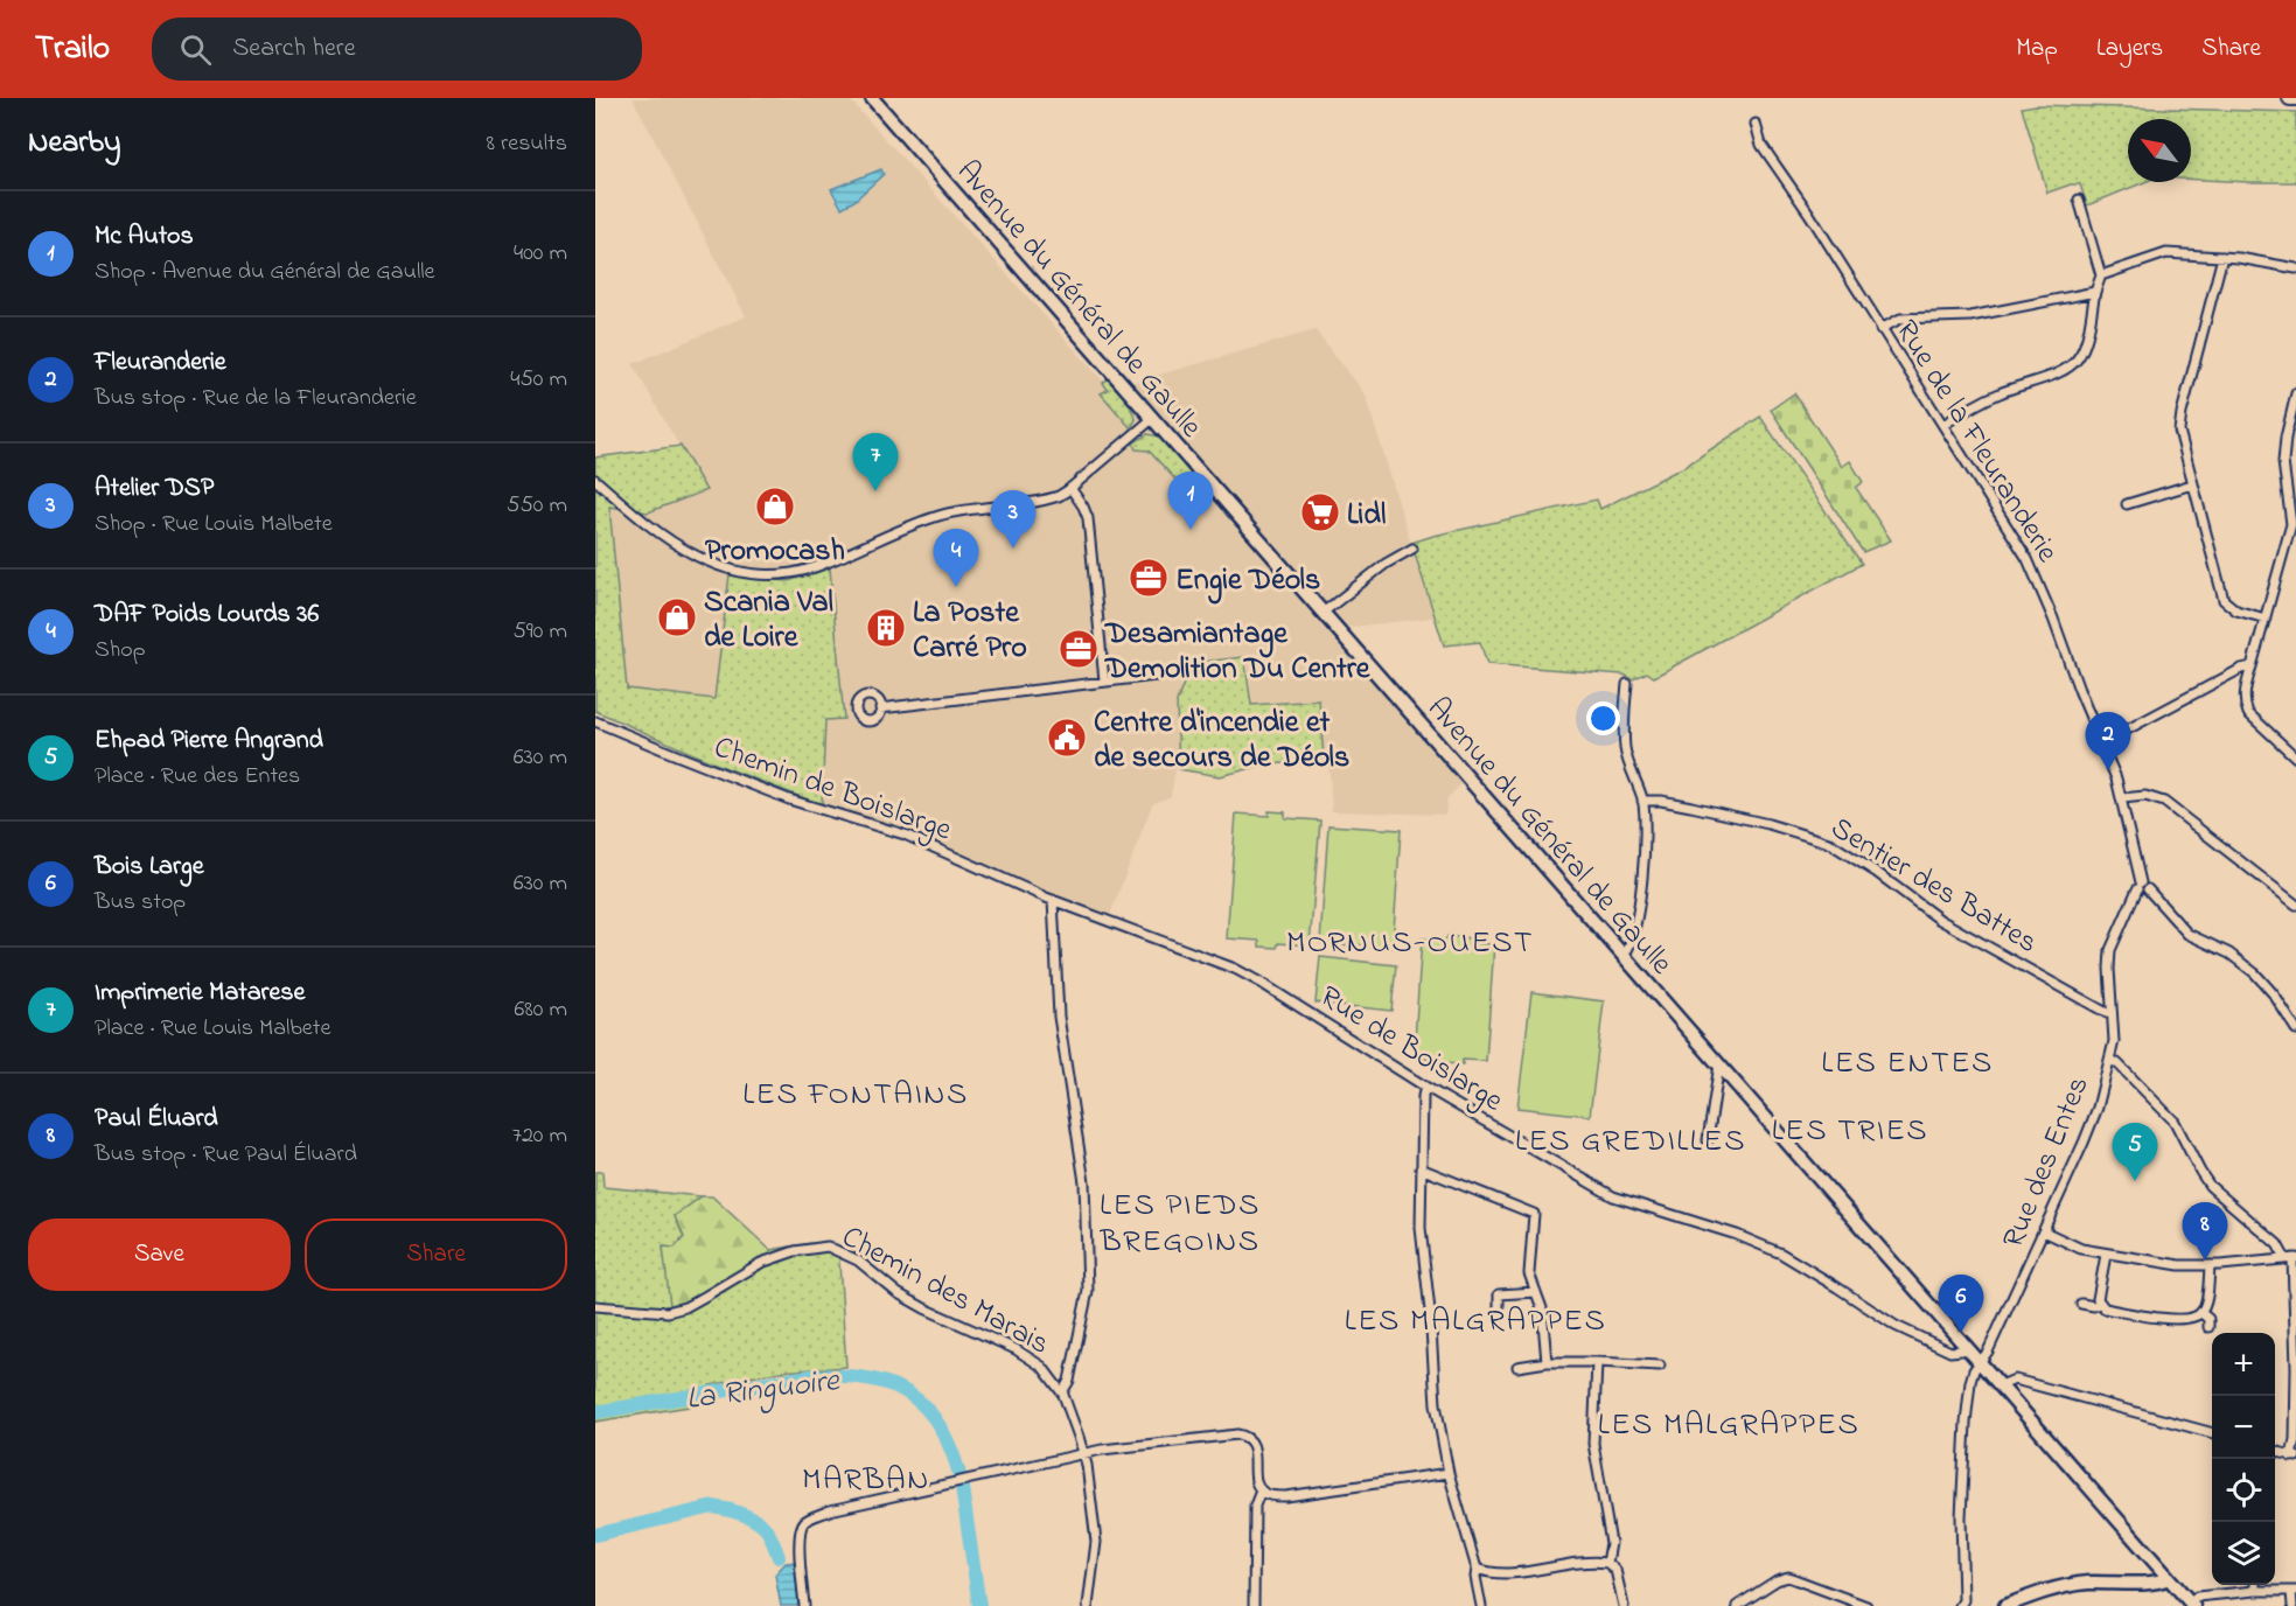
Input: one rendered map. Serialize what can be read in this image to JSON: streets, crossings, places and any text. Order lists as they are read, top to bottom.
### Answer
{
  "streets": {
    "main road": ["Avenue du Général de Gaulle"],
    "street": [
      "Rue de la Fleuranderie",
      "Chemin de Boislarge",
      "Sentier des Battes",
      "Rue de Boislarge",
      "Rue des Entes",
      "Chemin des Marais"
    ]
  },
  "crossings": [
    ["Avenue du Général de Gaulle", "Rue de Boislarge"],
    ["Avenue du Général de Gaulle", "Rue des Entes"],
    ["Rue de la Fleuranderie", "Rue des Entes"],
    ["Chemin de Boislarge", "Rue de Boislarge"],
    ["Sentier des Battes", "Rue des Entes"]
  ],
  "districts": [
    "MORNUS-OUEST",
    "LES ENTES",
    "LES FONTAINS",
    "LES TRIES",
    "LES GREDILLES",
    "LES PIEDS BREGOINS",
    "LES MALGRAPPES",
    "LES MALGRAPPES",
    "MARBAN"
  ],
  "water": ["La Ringuoire"],
  "places": {
    "shop": ["Promocash", "Scania Val de Loire"],
    "supermarket": ["Lidl"],
    "office": ["Engie Déols", "Desamiantage Demolition Du Centre"],
    "building": ["La Poste Carré Pro"],
    "public building": ["Centre d'incendie et de secours de Déols"]
  },
  "north": "top left",
  "page": {
    "header": "Trailo",
    "search": "Search here",
    "nav": ["Map", "Layers", "Share"],
    "heading": ["Nearby", "8 results"],
    "list": [
      {
        "mark": "1",
        "name": "Mc Autos",
        "note": "Shop · Avenue du Général de Gaulle",
        "value": "400 m"
      },
      {
        "mark": "2",
        "name": "Fleuranderie",
        "note": "Bus stop · Rue de la Fleuranderie",
        "value": "450 m"
      },
      {
        "mark": "3",
        "name": "Atelier DSP",
        "note": "Shop · Rue Louis Malbete",
        "value": "550 m"
      },
      {
        "mark": "4",
        "name": "DAF Poids Lourds 36",
        "note": "Shop",
        "value": "590 m"
      },
      {
        "mark": "5",
        "name": "Ehpad Pierre Angrand",
        "note": "Place · Rue des Entes",
        "value": "630 m"
      },
      {
        "mark": "6",
        "name": "Bois Large",
        "note": "Bus stop",
        "value": "630 m"
      },
      {
        "mark": "7",
        "name": "Imprimerie Matarese",
        "note": "Place · Rue Louis Malbete",
        "value": "680 m"
      },
      {
        "mark": "8",
        "name": "Paul Éluard",
        "note": "Bus stop · Rue Paul Éluard",
        "value": "720 m"
      }
    ],
    "pins": [
      "7",
      "1",
      "3",
      "4",
      "2",
      "5",
      "8",
      "6"
    ],
    "buttons": ["Save", "Share"],
    "map_buttons": ["+", "−"]
  }
}
